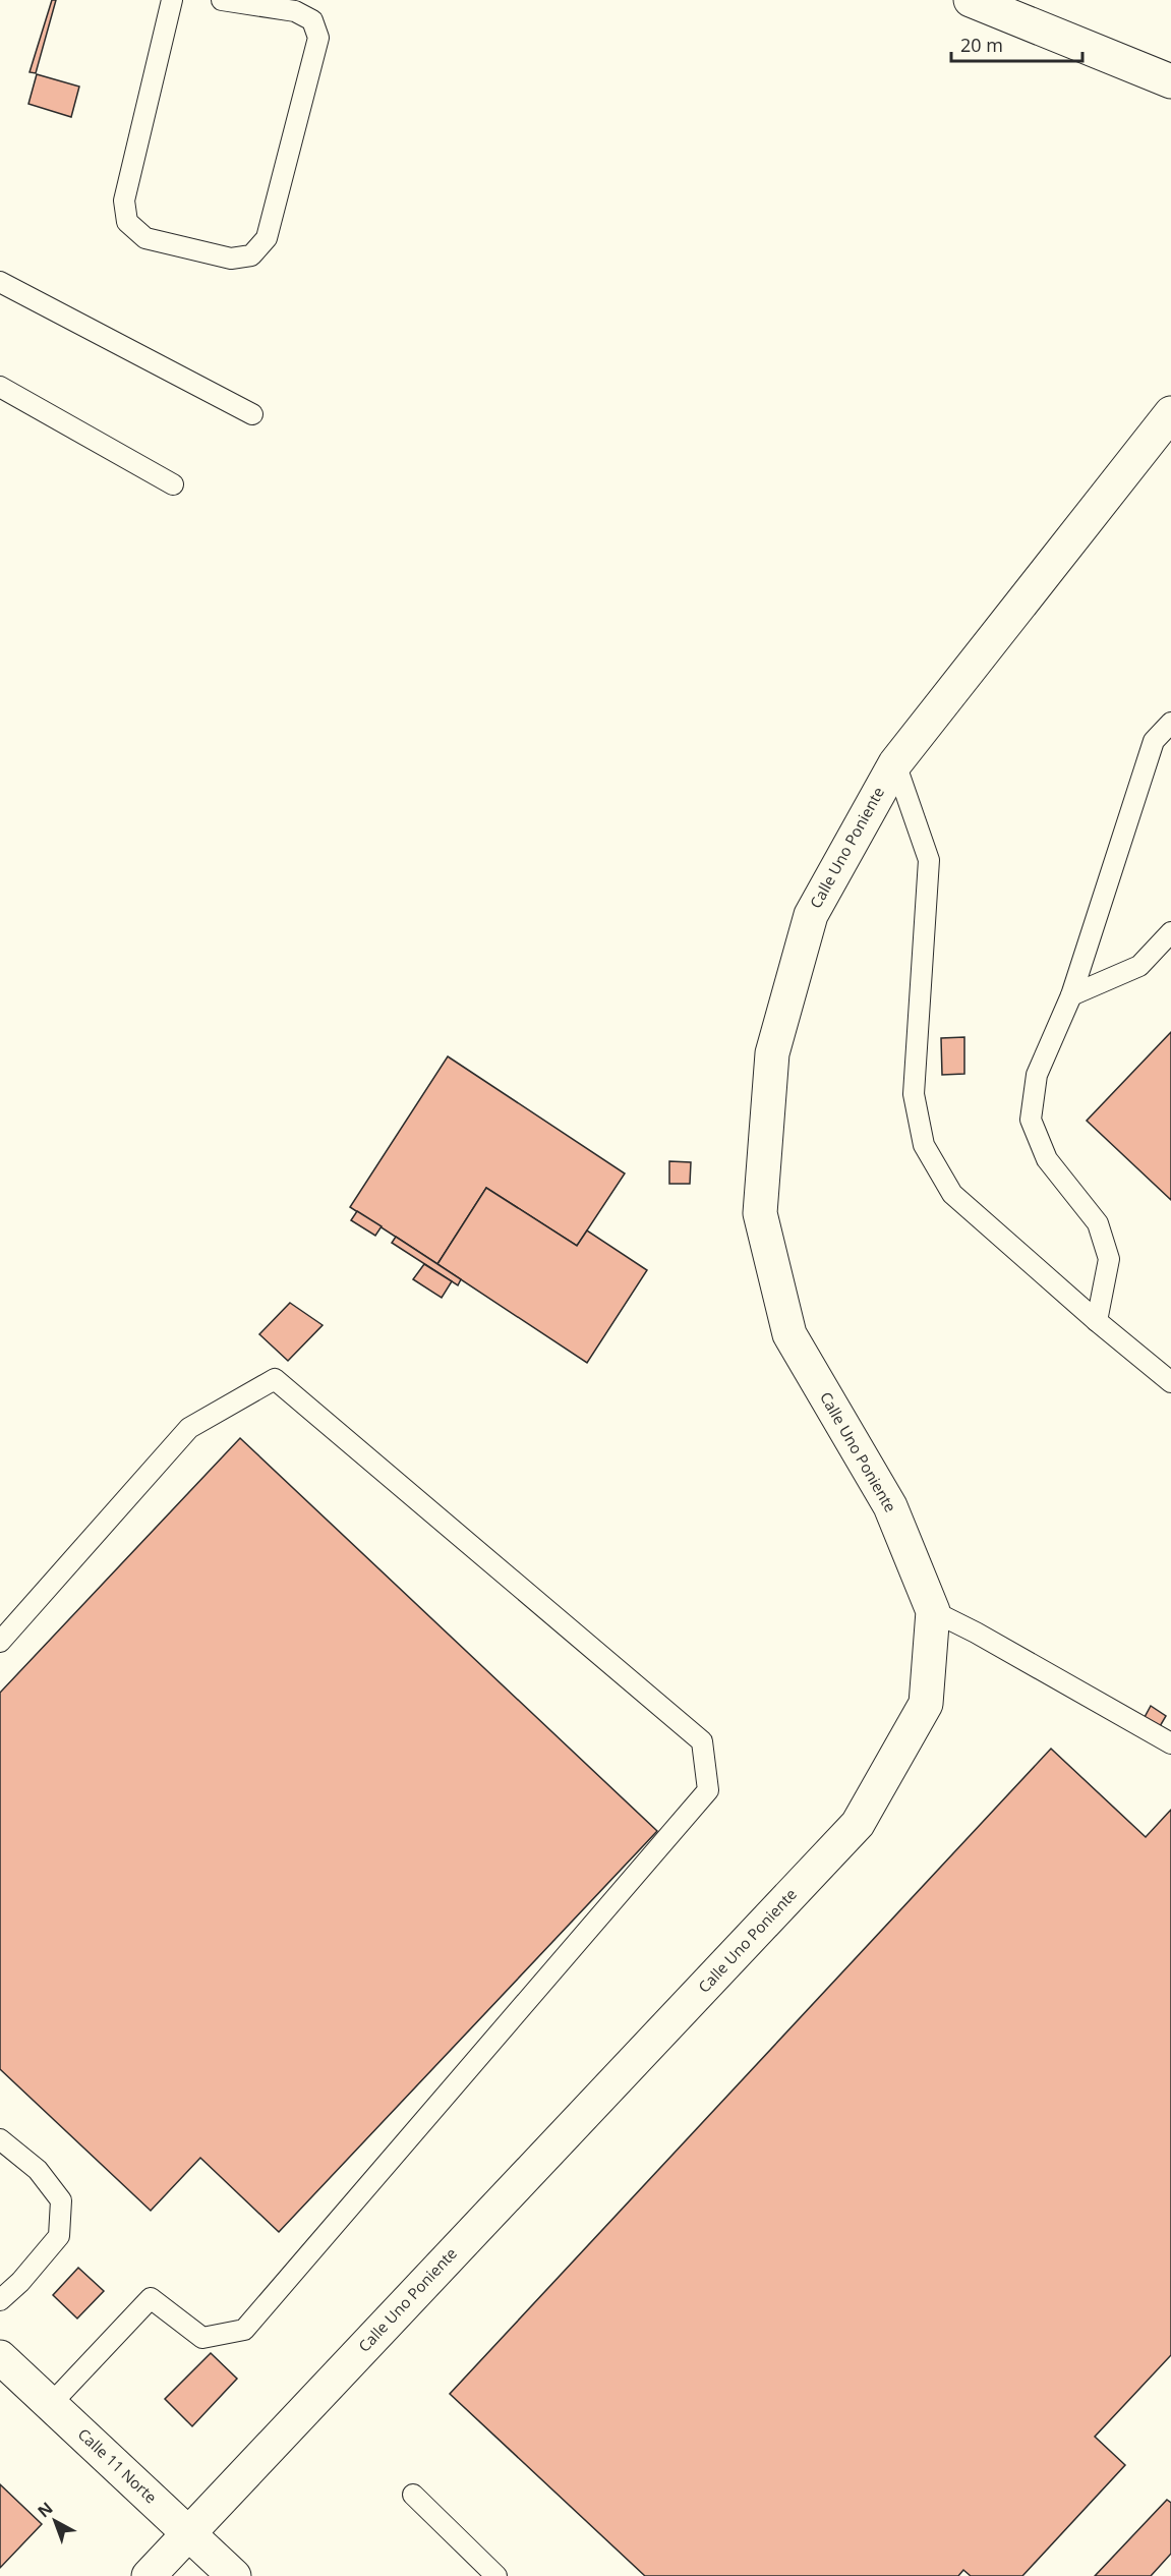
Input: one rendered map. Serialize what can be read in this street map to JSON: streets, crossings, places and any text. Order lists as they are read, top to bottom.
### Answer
{
  "streets": {
    "main road": ["Calle Uno Poniente", "Calle 11 Norte"]
  },
  "crossings": [
    ["Calle Uno Poniente", "Calle 11 Norte"]
  ],
  "scale_bar": "20 m",
  "north": "top left"
}
